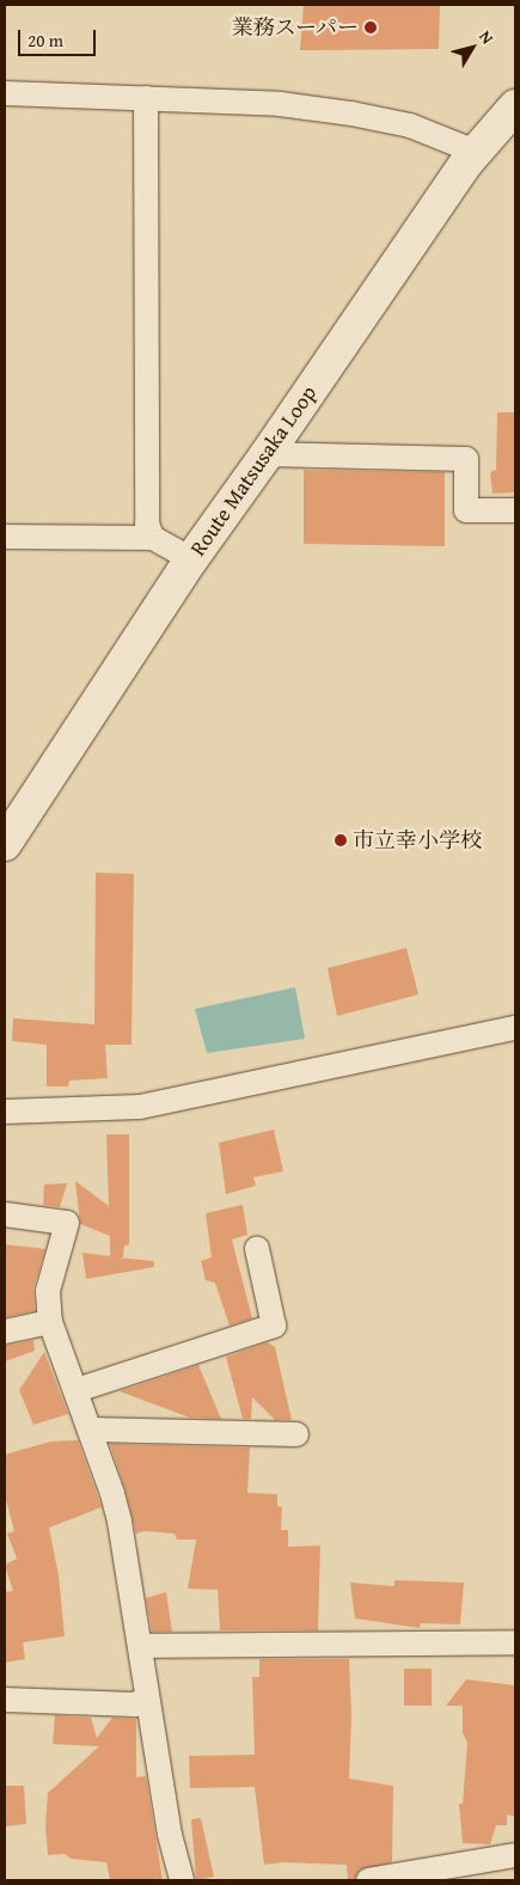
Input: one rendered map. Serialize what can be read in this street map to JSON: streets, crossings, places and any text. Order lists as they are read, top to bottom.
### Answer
{
  "streets": {
    "main road": ["Route Matsusaka Loop"]
  },
  "places": ["業務スーパー", "市立幸小学校"],
  "scale_bar": "20 m",
  "north": "top right"
}
